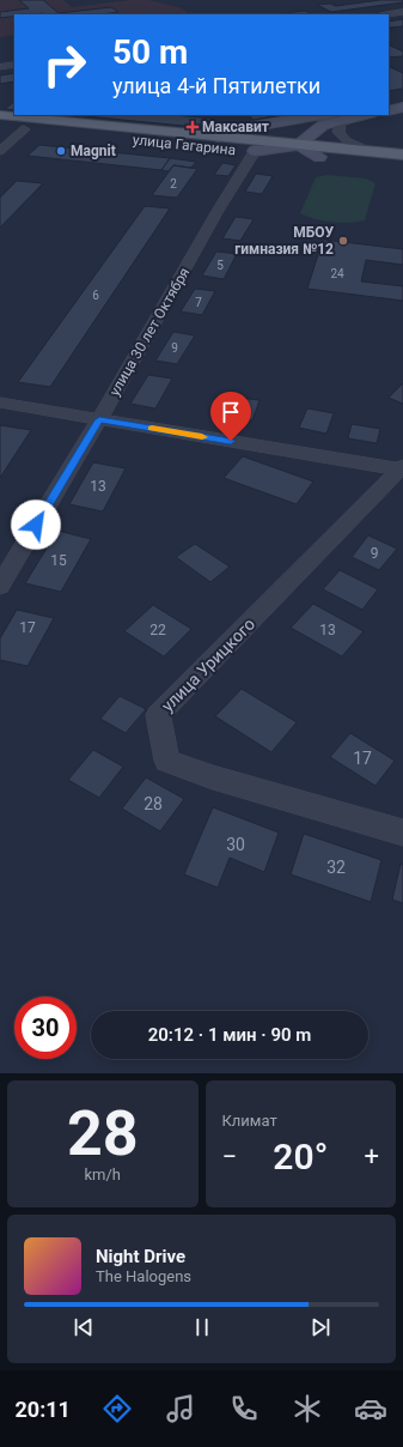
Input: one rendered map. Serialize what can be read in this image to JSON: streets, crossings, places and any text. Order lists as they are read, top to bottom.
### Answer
{
  "streets": {
    "main road": ["улица Гагарина"],
    "street": ["улица 30 лет Октября", "улица Урицкого"]
  },
  "crossings": [
    ["улица Гагарина", "улица 30 лет Октября"]
  ],
  "places": {
    "health": ["Максавит"],
    "other": ["Magnit", "МБОУ гимназия №12"]
  },
  "house_numbers": [
    "2",
    "5",
    "24",
    "6",
    "7",
    "9",
    "13",
    "9",
    "15",
    "17",
    "22",
    "13",
    "17",
    "28",
    "30",
    "32"
  ],
  "page": {
    "turn": ["50 m", "улица 4-й Пятилетки"],
    "limit": "30",
    "trip": "20:12 · 1 мин · 90 m",
    "tile": [
      ["28", "km/h"],
      "Климат"
    ],
    "heat": ["−", "20°", "+"],
    "song": ["Night Drive", "The Halogens"],
    "tabs": "20:11"
  }
}
